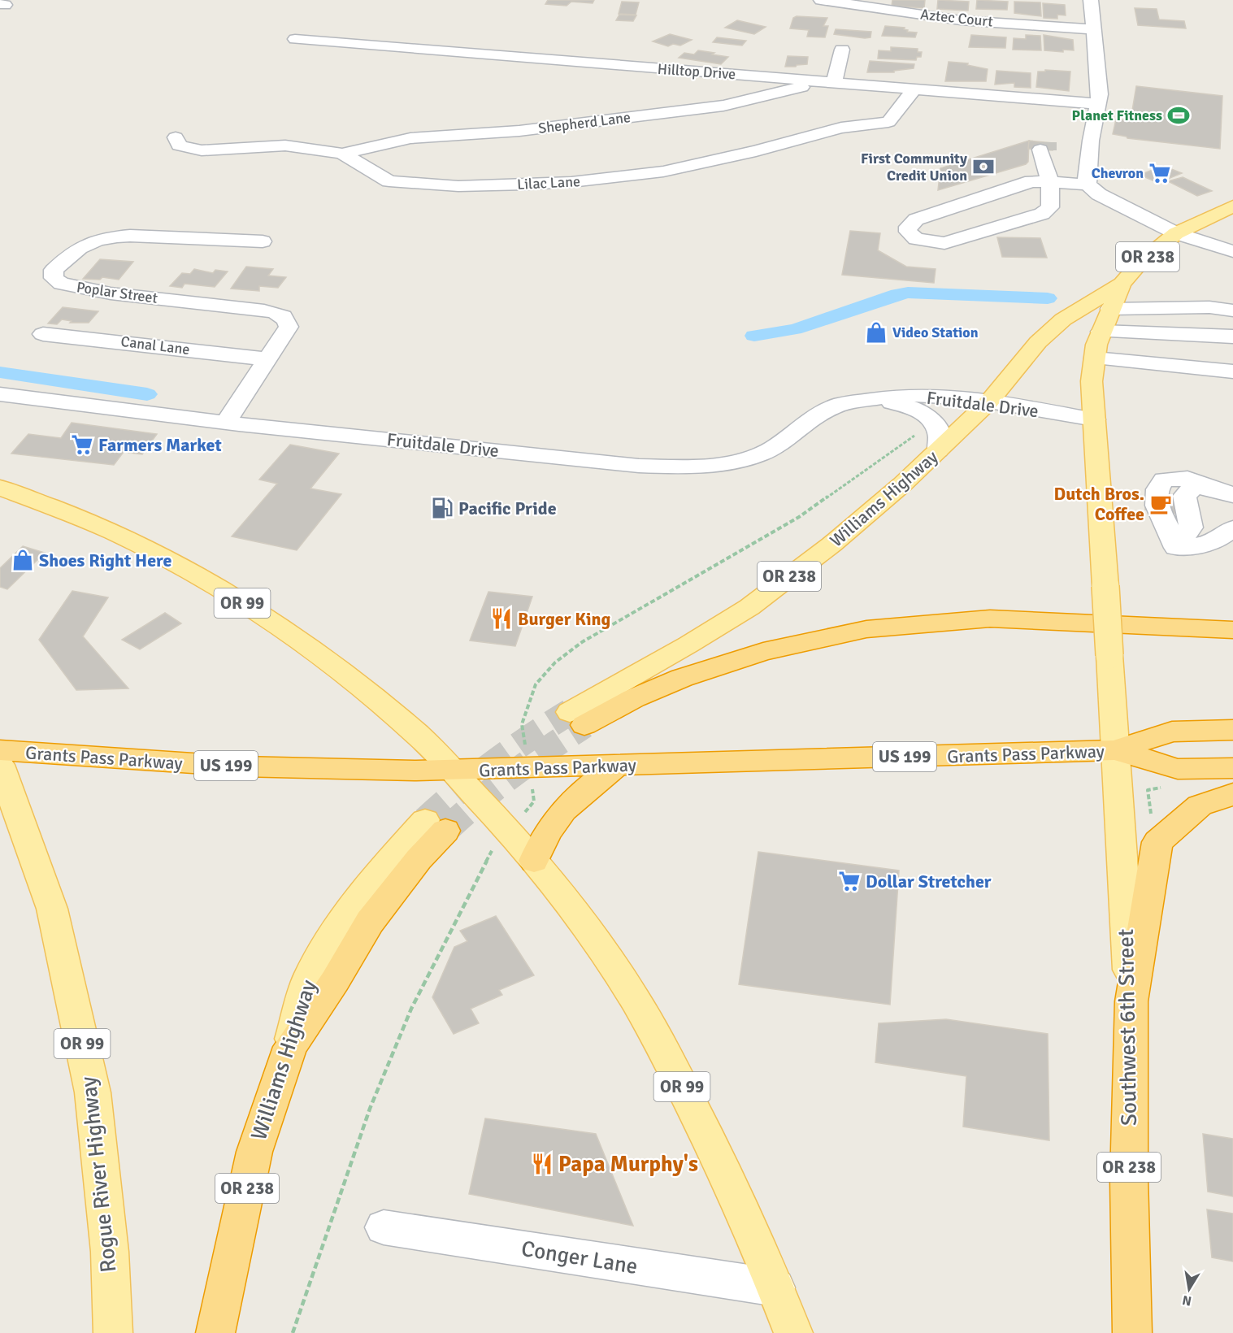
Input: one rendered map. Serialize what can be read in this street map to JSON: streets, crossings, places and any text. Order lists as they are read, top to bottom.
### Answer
{
  "streets": {
    "highway": [
      "OR 238",
      "Williams Highway",
      "Grants Pass Parkway",
      "US 199",
      "Southwest 6th Street"
    ],
    "main road": ["OR 99", "Rogue River Highway"],
    "street": [
      "Aztec Court",
      "Hilltop Drive",
      "Shepherd Lane",
      "Lilac Lane",
      "Poplar Street",
      "Canal Lane",
      "Fruitdale Drive",
      "Conger Lane"
    ]
  },
  "crossings": [
    ["Hilltop Drive", "Shepherd Lane"],
    ["Hilltop Drive", "Lilac Lane"],
    ["Shepherd Lane", "Lilac Lane"],
    ["Poplar Street", "Canal Lane"],
    ["Poplar Street", "Fruitdale Drive"],
    ["Fruitdale Drive", "Williams Highway"],
    ["Williams Highway", "Grants Pass Parkway"],
    ["Williams Highway", "Southwest 6th Street"],
    ["OR 99", "Grants Pass Parkway"],
    ["OR 99", "Conger Lane"],
    ["Grants Pass Parkway", "Southwest 6th Street"]
  ],
  "places": {
    "sports": ["Planet Fitness"],
    "bank": ["First Community Credit Union"],
    "supermarket": ["Chevron", "Farmers Market", "Dollar Stretcher"],
    "shop": ["Video Station", "Shoes Right Here"],
    "cafe": ["Dutch Bros. Coffee"],
    "fuel station": ["Pacific Pride"],
    "restaurant": ["Burger King", "Papa Murphy's"]
  },
  "north": "bottom"
}
